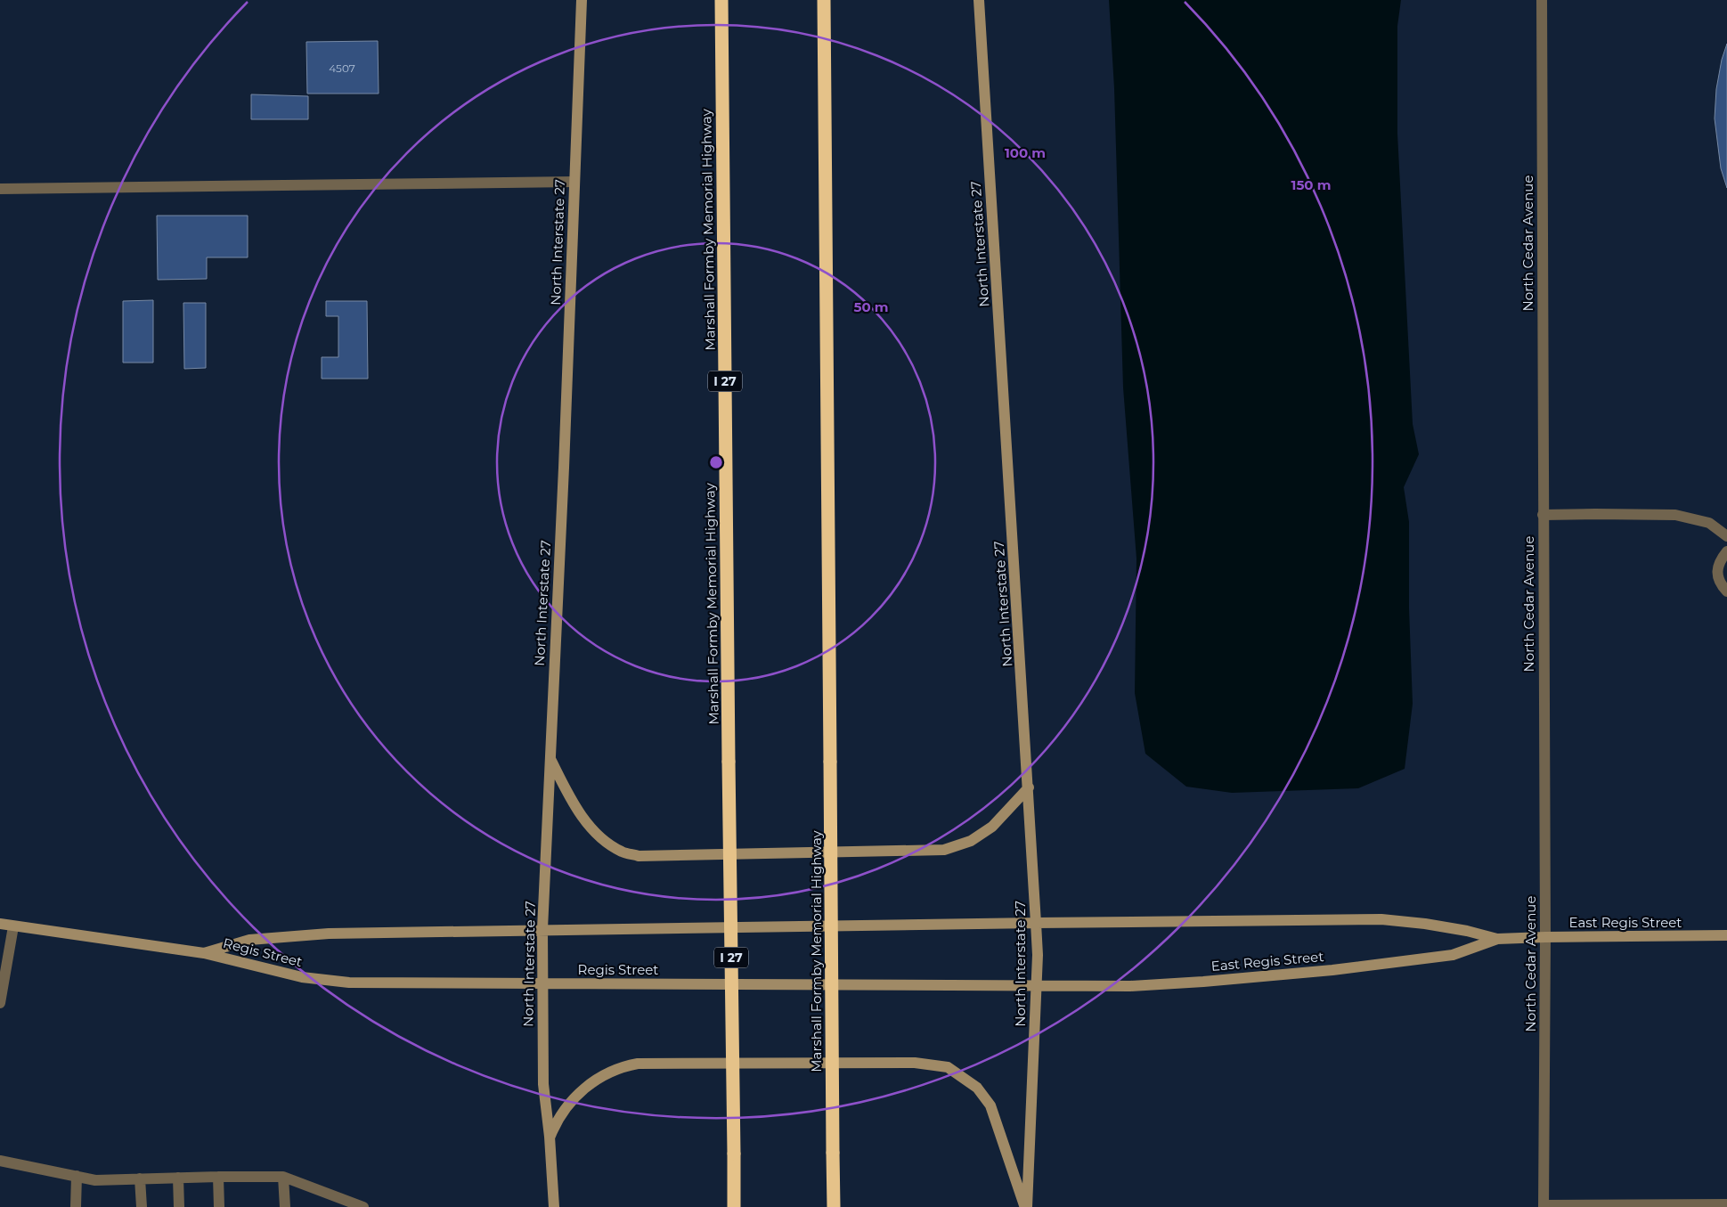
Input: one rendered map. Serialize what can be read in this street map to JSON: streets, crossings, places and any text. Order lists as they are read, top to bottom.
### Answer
{
  "streets": {
    "highway": ["Marshall Formby Memorial Highway", "I 27"],
    "main road": ["North Interstate 27", "East Regis Street", "Regis Street"],
    "street": ["North Cedar Avenue"]
  },
  "crossings": [
    ["North Interstate 27", "East Regis Street"],
    ["North Interstate 27", "Regis Street"],
    ["North Cedar Avenue", "East Regis Street"],
    ["East Regis Street", "Regis Street"]
  ],
  "house_numbers": ["4507"],
  "rings": ["100 m", "150 m", "50 m"]
}
